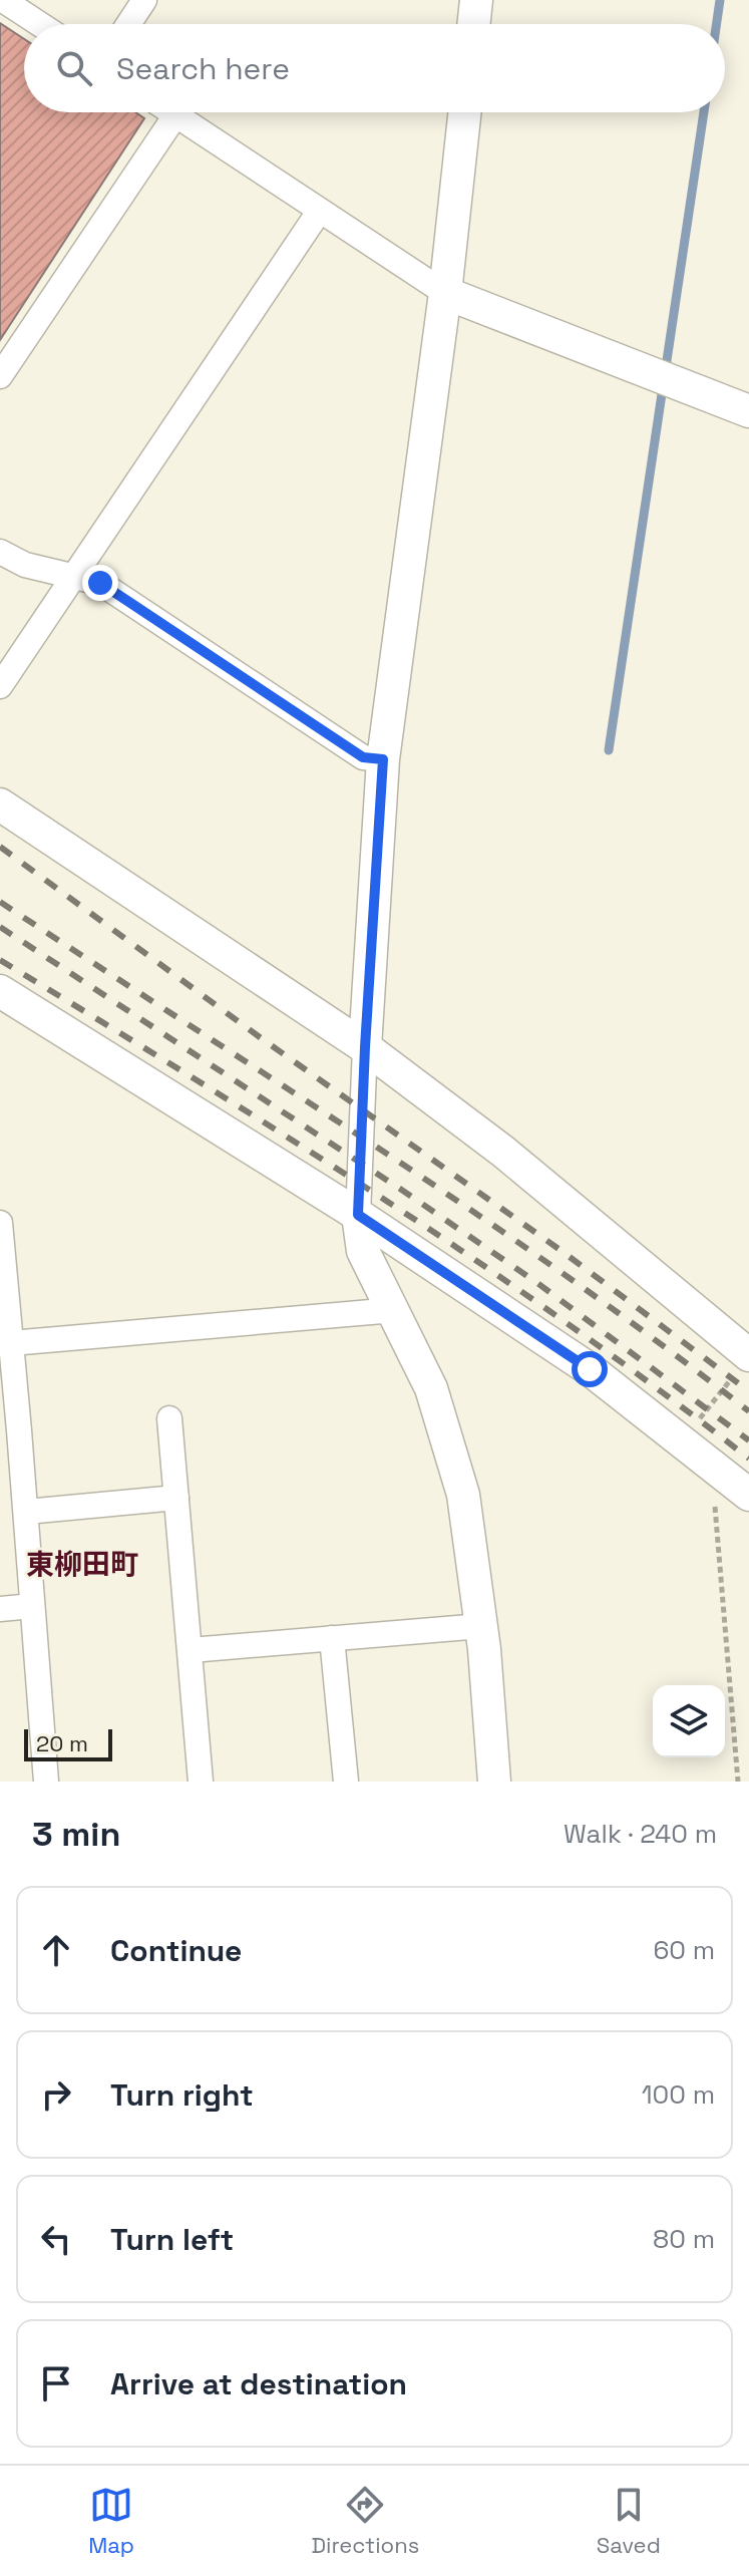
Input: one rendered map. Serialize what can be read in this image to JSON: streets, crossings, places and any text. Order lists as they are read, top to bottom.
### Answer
{
  "districts": ["東柳田町"],
  "scale_bar": "20 m",
  "page": {
    "search": "Search here",
    "scale": "20 m",
    "heading": ["3 min", "Walk · 240 m"],
    "list": [
      ["Continue", "60 m"],
      ["Turn right", "100 m"],
      ["Turn left", "80 m"],
      "Arrive at destination"
    ],
    "nav": ["Map", "Directions", "Saved"]
  }
}
